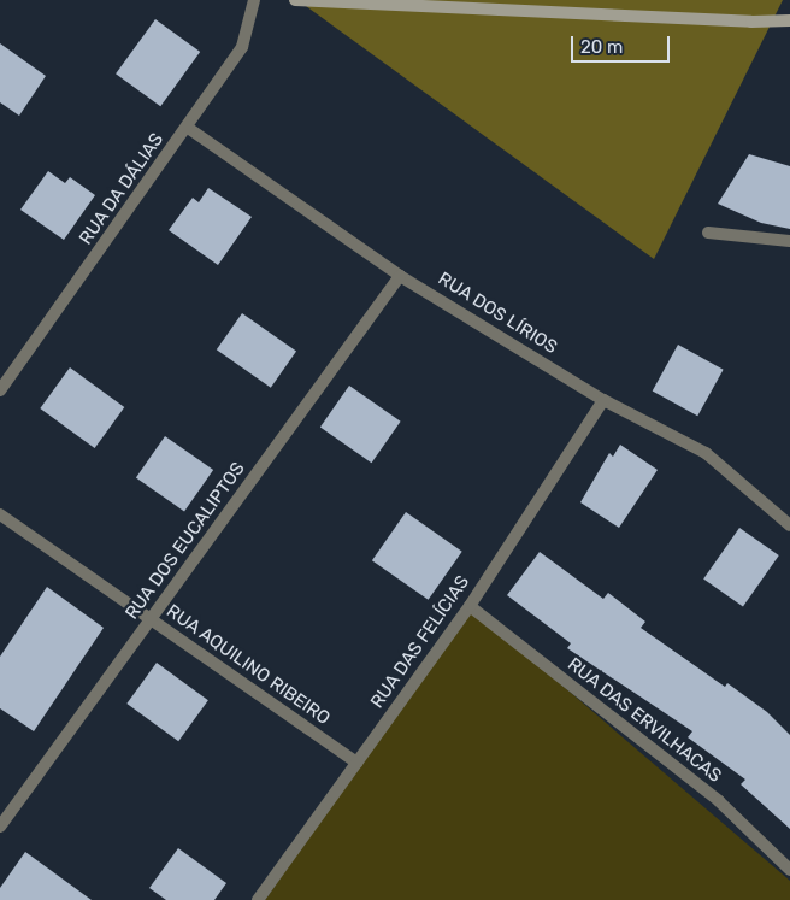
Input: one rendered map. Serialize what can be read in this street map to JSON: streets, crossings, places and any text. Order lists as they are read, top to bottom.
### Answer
{
  "streets": {
    "street": [
      "RUA DA DÁLIAS",
      "RUA DOS LÍRIOS",
      "RUA DOS EUCALIPTOS",
      "RUA DAS FELÍCIAS",
      "RUA AQUILINO RIBEIRO",
      "RUA DAS ERVILHACAS"
    ]
  },
  "crossings": [
    ["RUA DA DÁLIAS", "RUA DOS LÍRIOS"],
    ["RUA DOS LÍRIOS", "RUA DOS EUCALIPTOS"],
    ["RUA DOS LÍRIOS", "RUA DAS FELÍCIAS"],
    ["RUA DOS EUCALIPTOS", "RUA AQUILINO RIBEIRO"],
    ["RUA DAS FELÍCIAS", "RUA AQUILINO RIBEIRO"],
    ["RUA DAS FELÍCIAS", "RUA DAS ERVILHACAS"]
  ],
  "scale_bar": "20 m"
}
